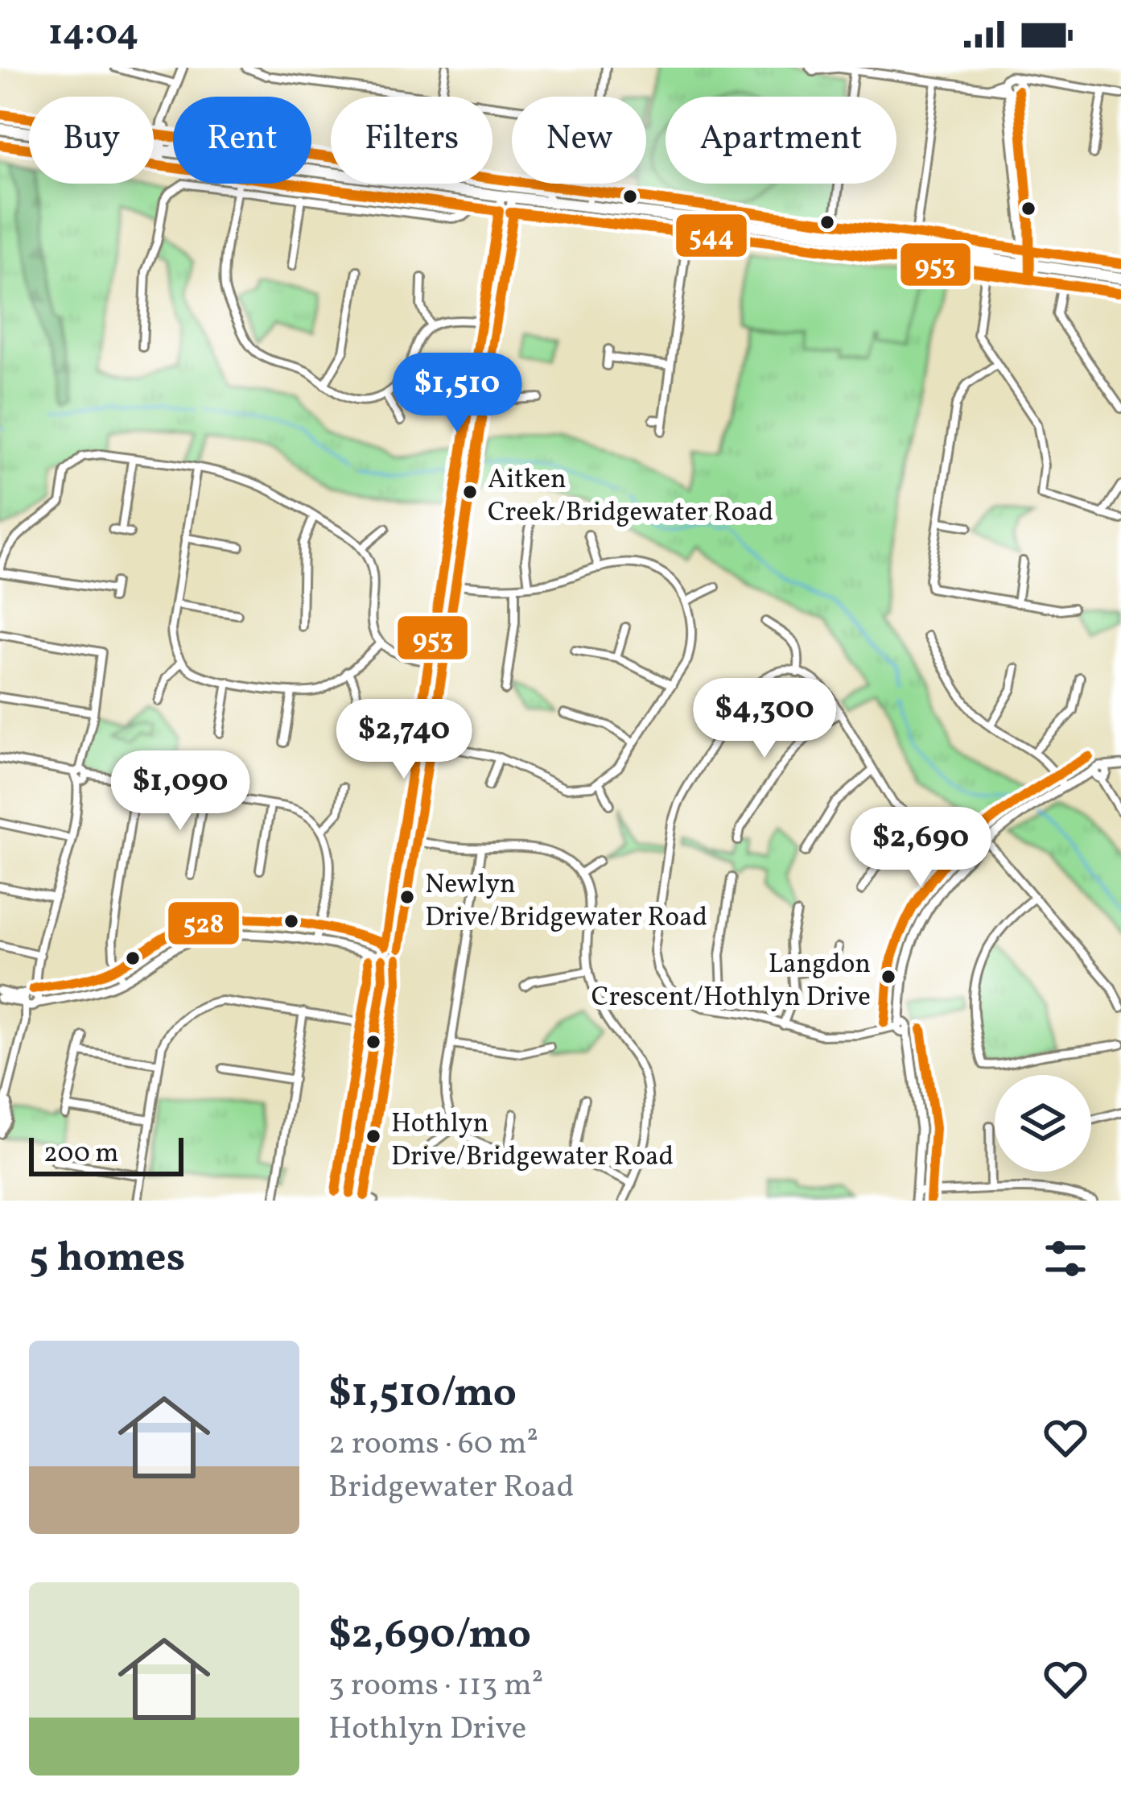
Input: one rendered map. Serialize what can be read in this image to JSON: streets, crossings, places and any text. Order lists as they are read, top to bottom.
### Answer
{
  "places": [
    "Aitken Creek/Bridgewater Road",
    "Newlyn Drive/Bridgewater Road",
    "Langdon Crescent/Hothlyn Drive",
    "Hothlyn Drive/Bridgewater Road"
  ],
  "lines": ["transit line 953", "transit line 544", "transit line 528"],
  "scale_bar": "200 m",
  "page": {
    "status": "14:04",
    "chip": [
      "Buy",
      "Rent",
      "Filters",
      "New",
      "Apartment"
    ],
    "price": [
      "$1,510",
      "$4,300",
      "$2,740",
      "$1,090",
      "$2,690"
    ],
    "scale": "200 m",
    "heading": "5 homes",
    "list": [
      {
        "name": "$1,510/mo",
        "note": "2 rooms · 60 m² · Bridgewater Road"
      },
      {
        "name": "$2,690/mo",
        "note": "3 rooms · 113 m² · Hothlyn Drive"
      }
    ]
  }
}
